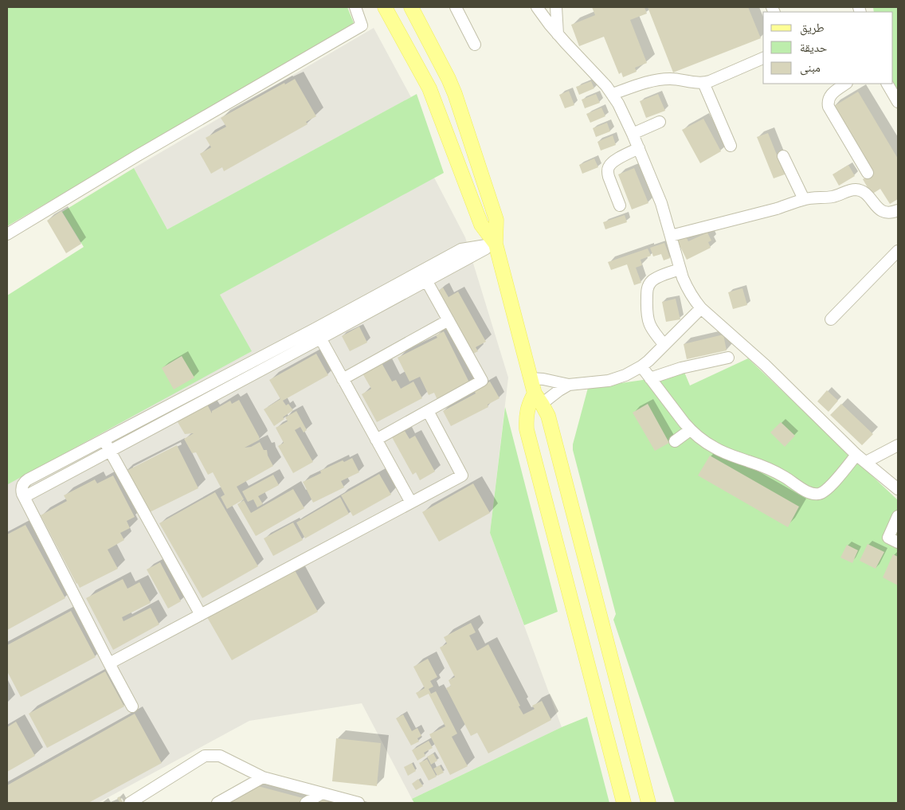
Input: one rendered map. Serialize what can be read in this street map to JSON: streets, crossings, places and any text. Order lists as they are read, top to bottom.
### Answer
{
  "legend": ["طريق", "حديقة", "مبنى"]
}
